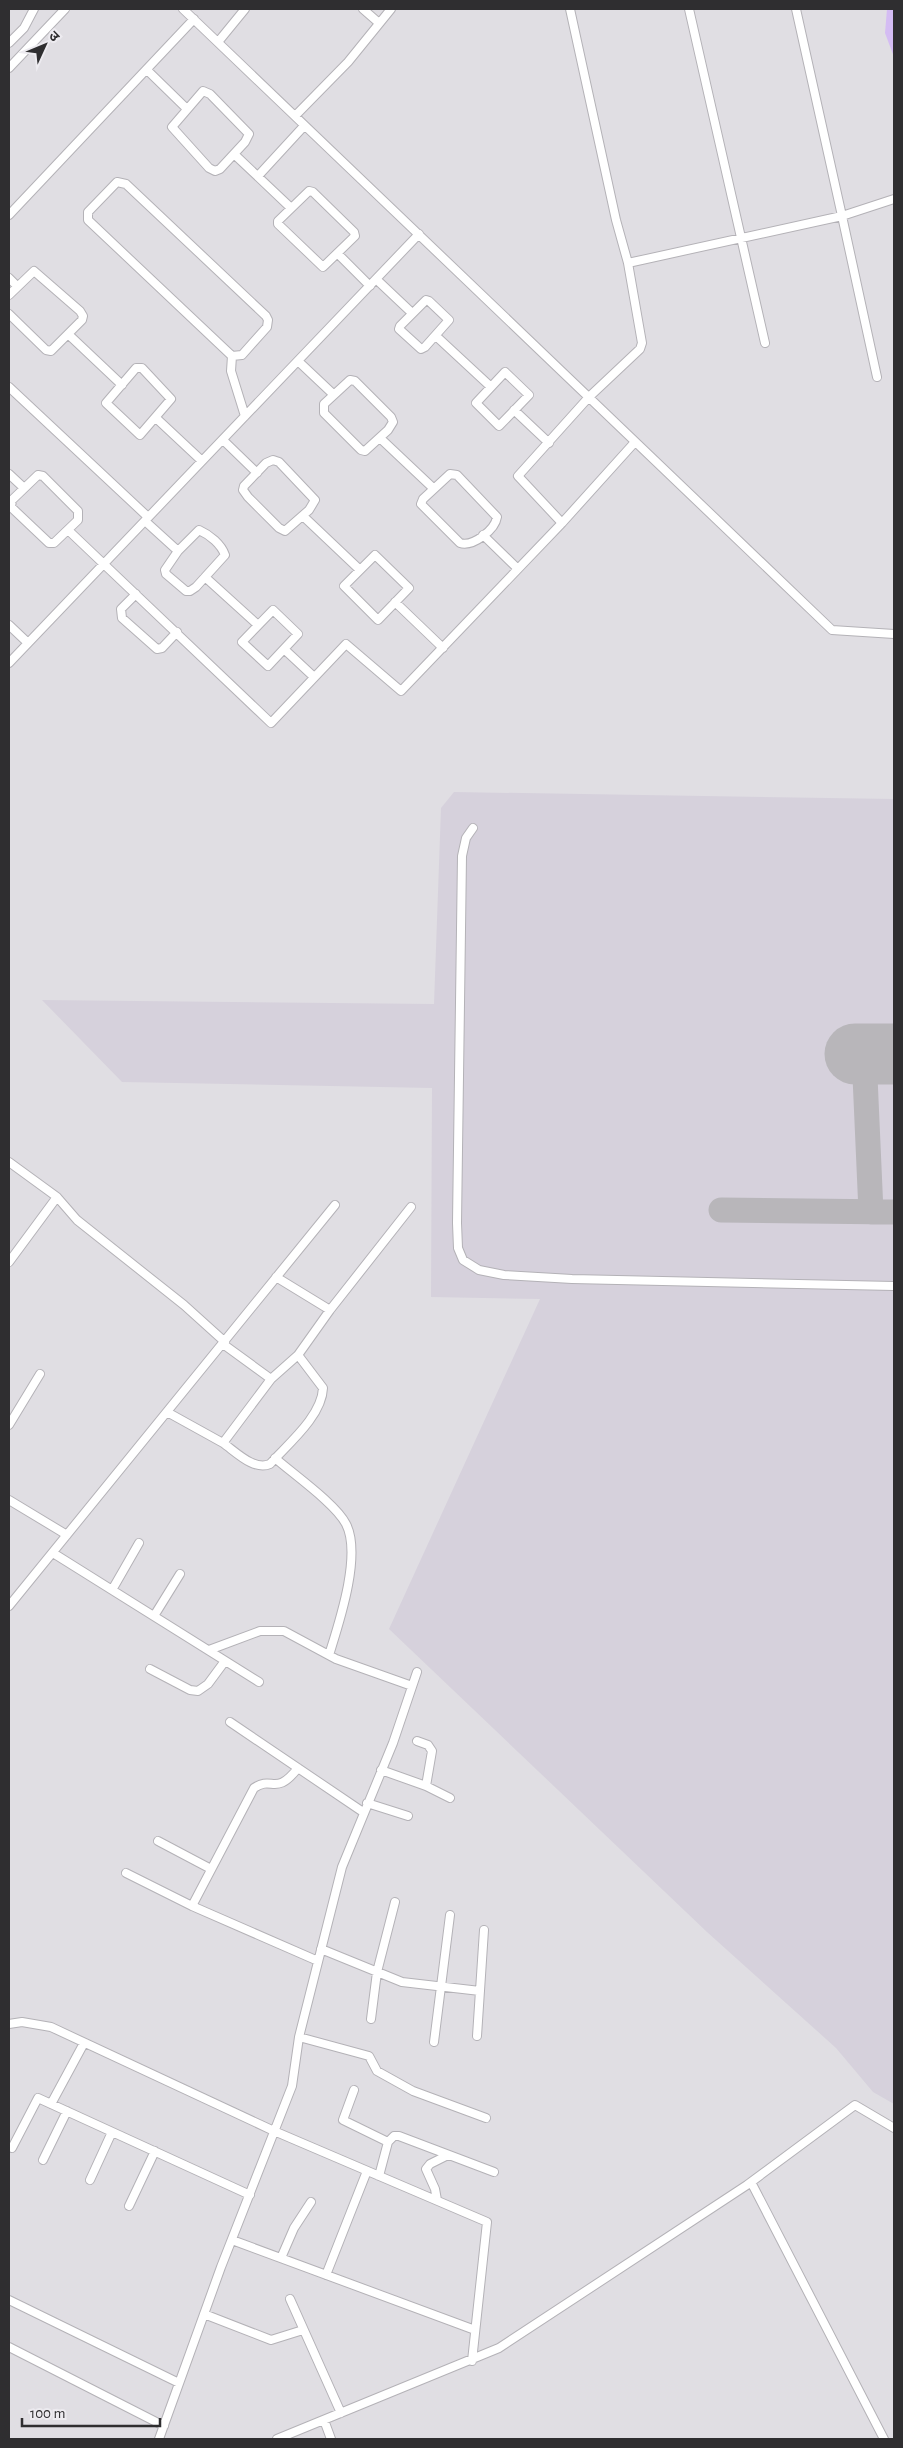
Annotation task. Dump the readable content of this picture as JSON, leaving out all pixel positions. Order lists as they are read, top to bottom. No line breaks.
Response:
{"scale_bar":"100 m","north":"top right"}
